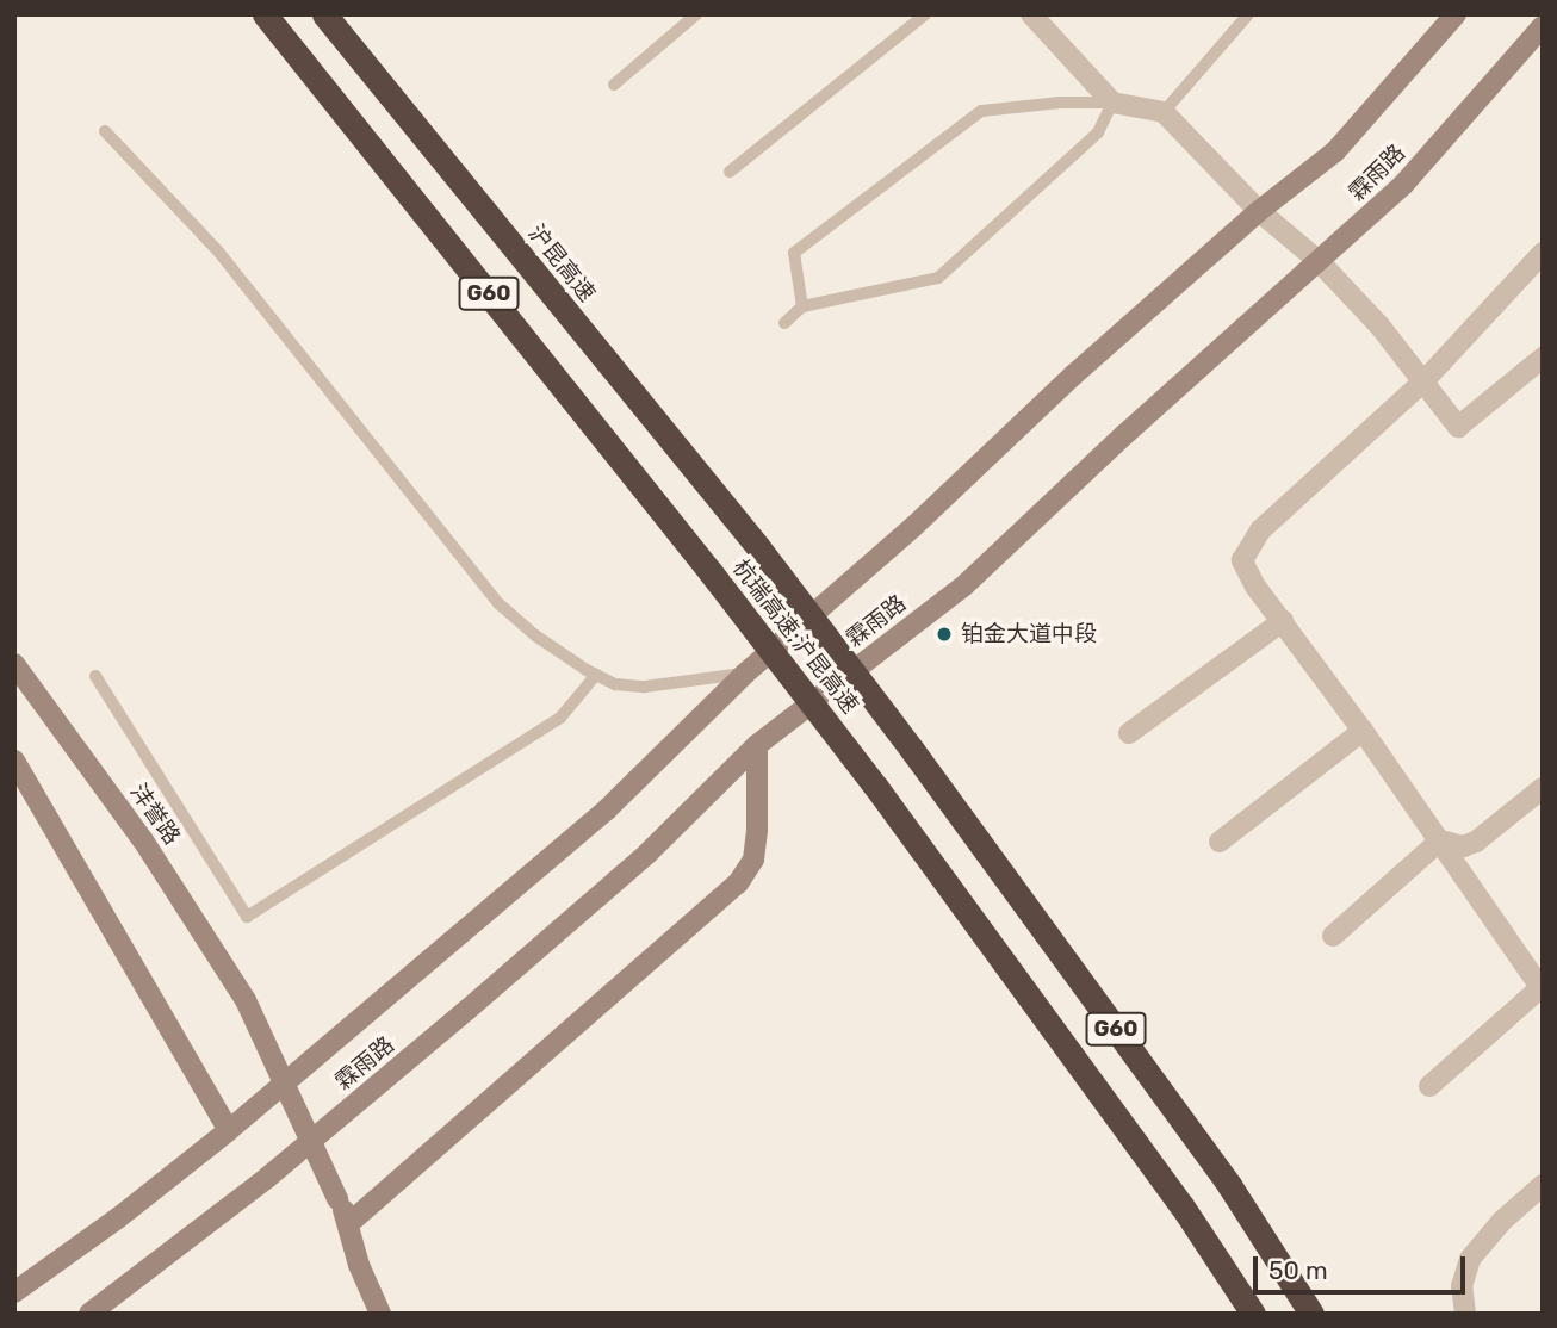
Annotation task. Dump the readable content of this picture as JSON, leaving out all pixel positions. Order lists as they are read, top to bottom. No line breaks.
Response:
{"streets":{"highway":["沪昆高速","G60","杭瑞高速;沪昆高速"],"main road":["霖雨路","沣誉路"]},"crossings":[["沪昆高速","杭瑞高速;沪昆高速"]],"places":["铂金大道中段"],"scale_bar":"50 m"}
